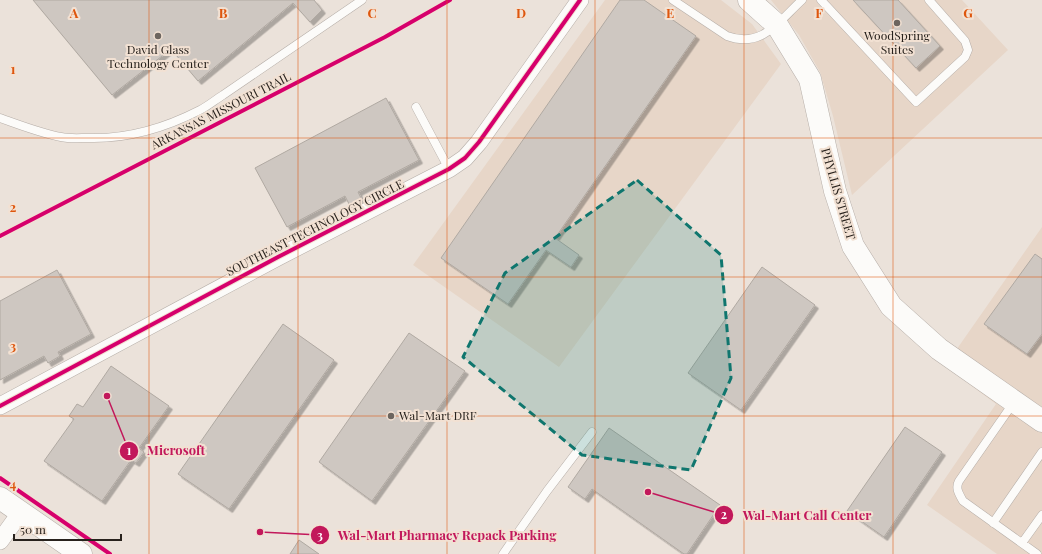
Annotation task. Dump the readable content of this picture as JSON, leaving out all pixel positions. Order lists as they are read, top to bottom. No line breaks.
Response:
{"streets":{"street":["PHYLLIS STREET","SOUTHEAST TECHNOLOGY CIRCLE"],"cycle path":["ARKANSAS MISSOURI TRAIL"]},"places":["WoodSpring Suites","David Glass Technology Center","Microsoft","Wal-Mart DRF","Wal-Mart Call Center","Wal-Mart Pharmacy Repack Parking"],"scale_bar":"50 m","grid":{"columns":["A","B","C","D","E","F","G"],"rows":["1","2","3","4"]}}
